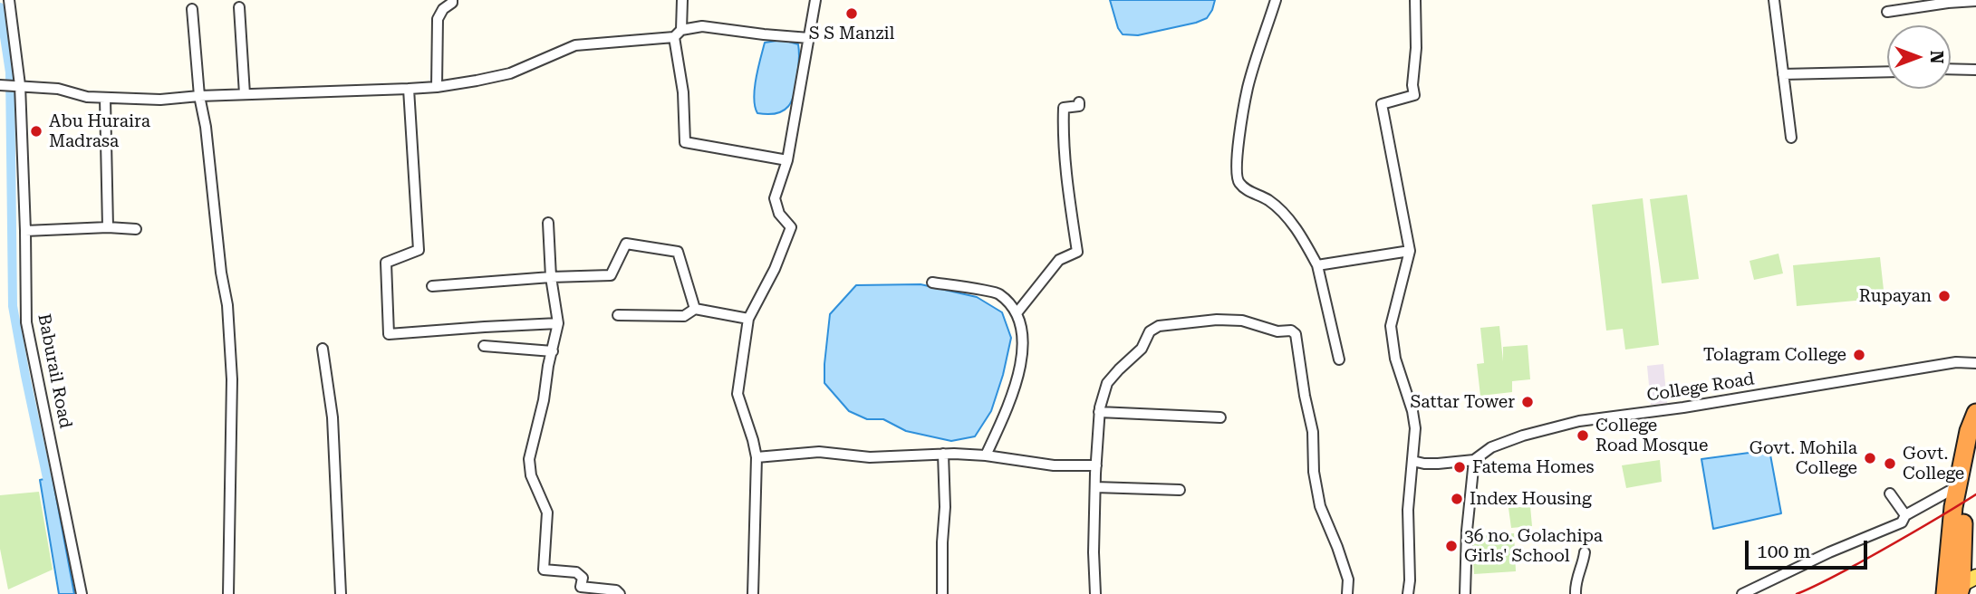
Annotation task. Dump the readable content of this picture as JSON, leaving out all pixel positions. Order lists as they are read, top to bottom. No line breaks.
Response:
{"streets":{"street":["Baburail Road","College Road"]},"places":["S S Manzil","Abu Huraira Madrasa","Rupayan","Tolagram College","Sattar Tower","College Road Mosque","Govt. Mohila College","Govt. College","Fatema Homes","Index Housing","36 no. Golachipa Girls' School"],"scale_bar":"100 m","north":"right"}
